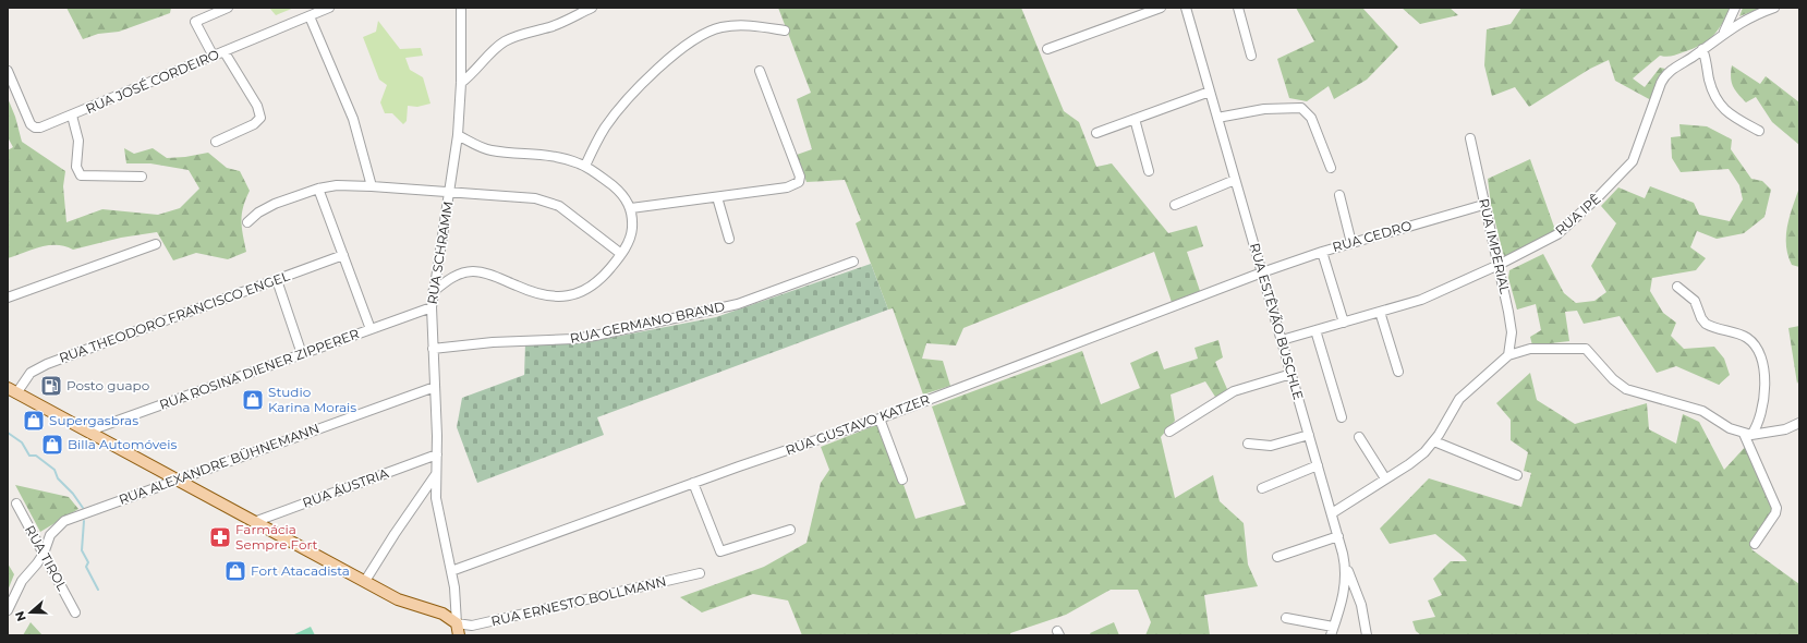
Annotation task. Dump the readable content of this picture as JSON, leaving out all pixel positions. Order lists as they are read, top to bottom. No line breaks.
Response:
{"streets":{"street":["RUA JOSÉ CORDEIRO","RUA IPÊ","RUA CEDRO","RUA IMPERIAL","RUA SCHRAMM","RUA THEODORO FRANCISCO ENGEL","RUA ESTÊVÃO BUSCHLE","RUA GERMANO BRAND","RUA ROSINA DIENER ZIPPERER","RUA GUSTAVO KATZER","RUA ALEXANDRE BÜHNEMANN","RUA ÁUSTRIA","RUA TIROL","RUA ERNESTO BOLLMANN"]},"crossings":[["RUA IPÊ","RUA IMPERIAL"],["RUA IPÊ","RUA ESTÊVÃO BUSCHLE"],["RUA CEDRO","RUA IMPERIAL"],["RUA CEDRO","RUA ESTÊVÃO BUSCHLE"],["RUA CEDRO","RUA GUSTAVO KATZER"],["RUA SCHRAMM","RUA GERMANO BRAND"],["RUA SCHRAMM","RUA ROSINA DIENER ZIPPERER"],["RUA SCHRAMM","RUA GUSTAVO KATZER"],["RUA SCHRAMM","RUA ALEXANDRE BÜHNEMANN"],["RUA SCHRAMM","RUA ÁUSTRIA"],["RUA SCHRAMM","RUA ERNESTO BOLLMANN"],["RUA ESTÊVÃO BUSCHLE","RUA GUSTAVO KATZER"],["RUA ALEXANDRE BÜHNEMANN","RUA TIROL"]],"places":{"fuel station":["Posto guapo"],"shop":["Studio Karina Morais","Supergasbras","Billa Automóveis","Fort Atacadista"],"pharmacy":["Farmácia Sempre Fort"]},"north":"left"}
